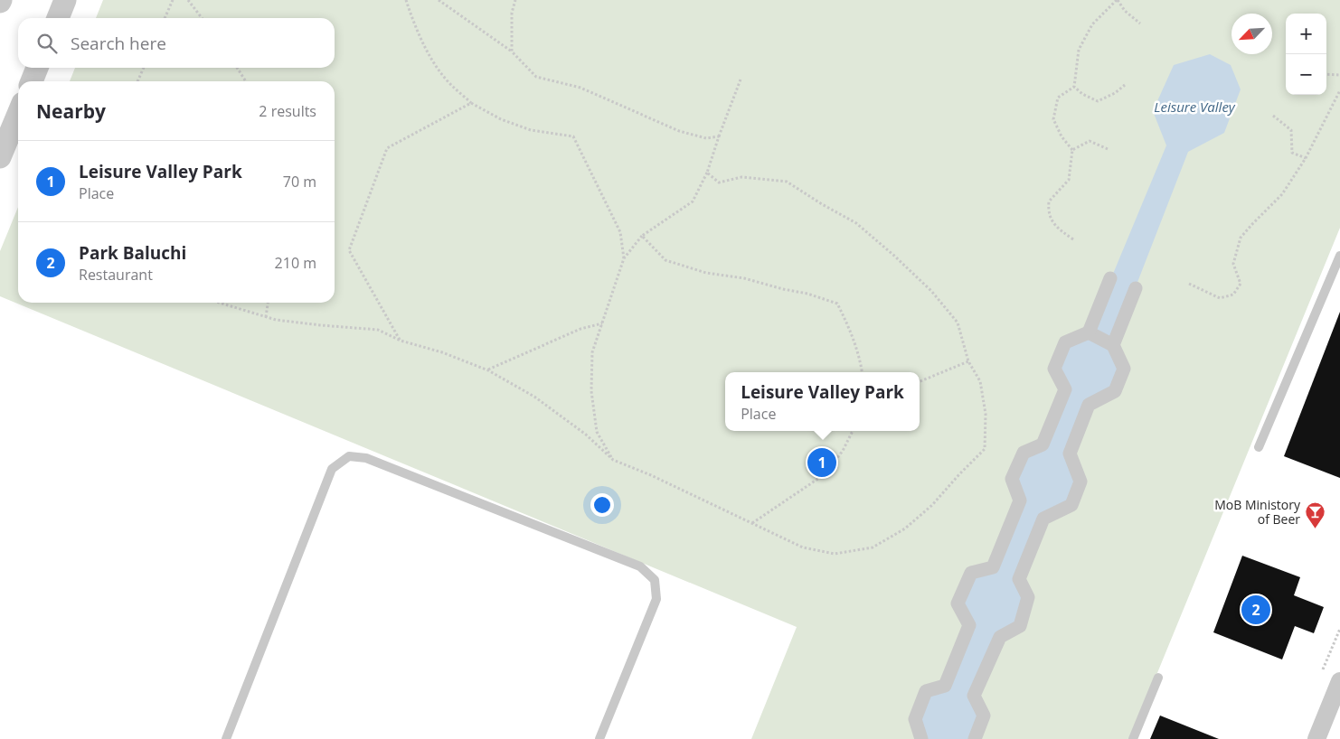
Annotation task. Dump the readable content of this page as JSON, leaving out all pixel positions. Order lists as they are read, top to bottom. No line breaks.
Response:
{"water":["Leisure Valley"],"places":{"bar":["MoB Ministory of Beer"]},"north":"bottom left","page":{"map_buttons":["+","−"],"search":"Search here","heading":["Nearby","2 results"],"list":[{"mark":"1","name":"Leisure Valley Park","note":"Place","value":"70 m"},{"mark":"2","name":"Park Baluchi","note":"Restaurant","value":"210 m"}],"popup":["Leisure Valley Park","Place"],"pins":["1","2"]}}
